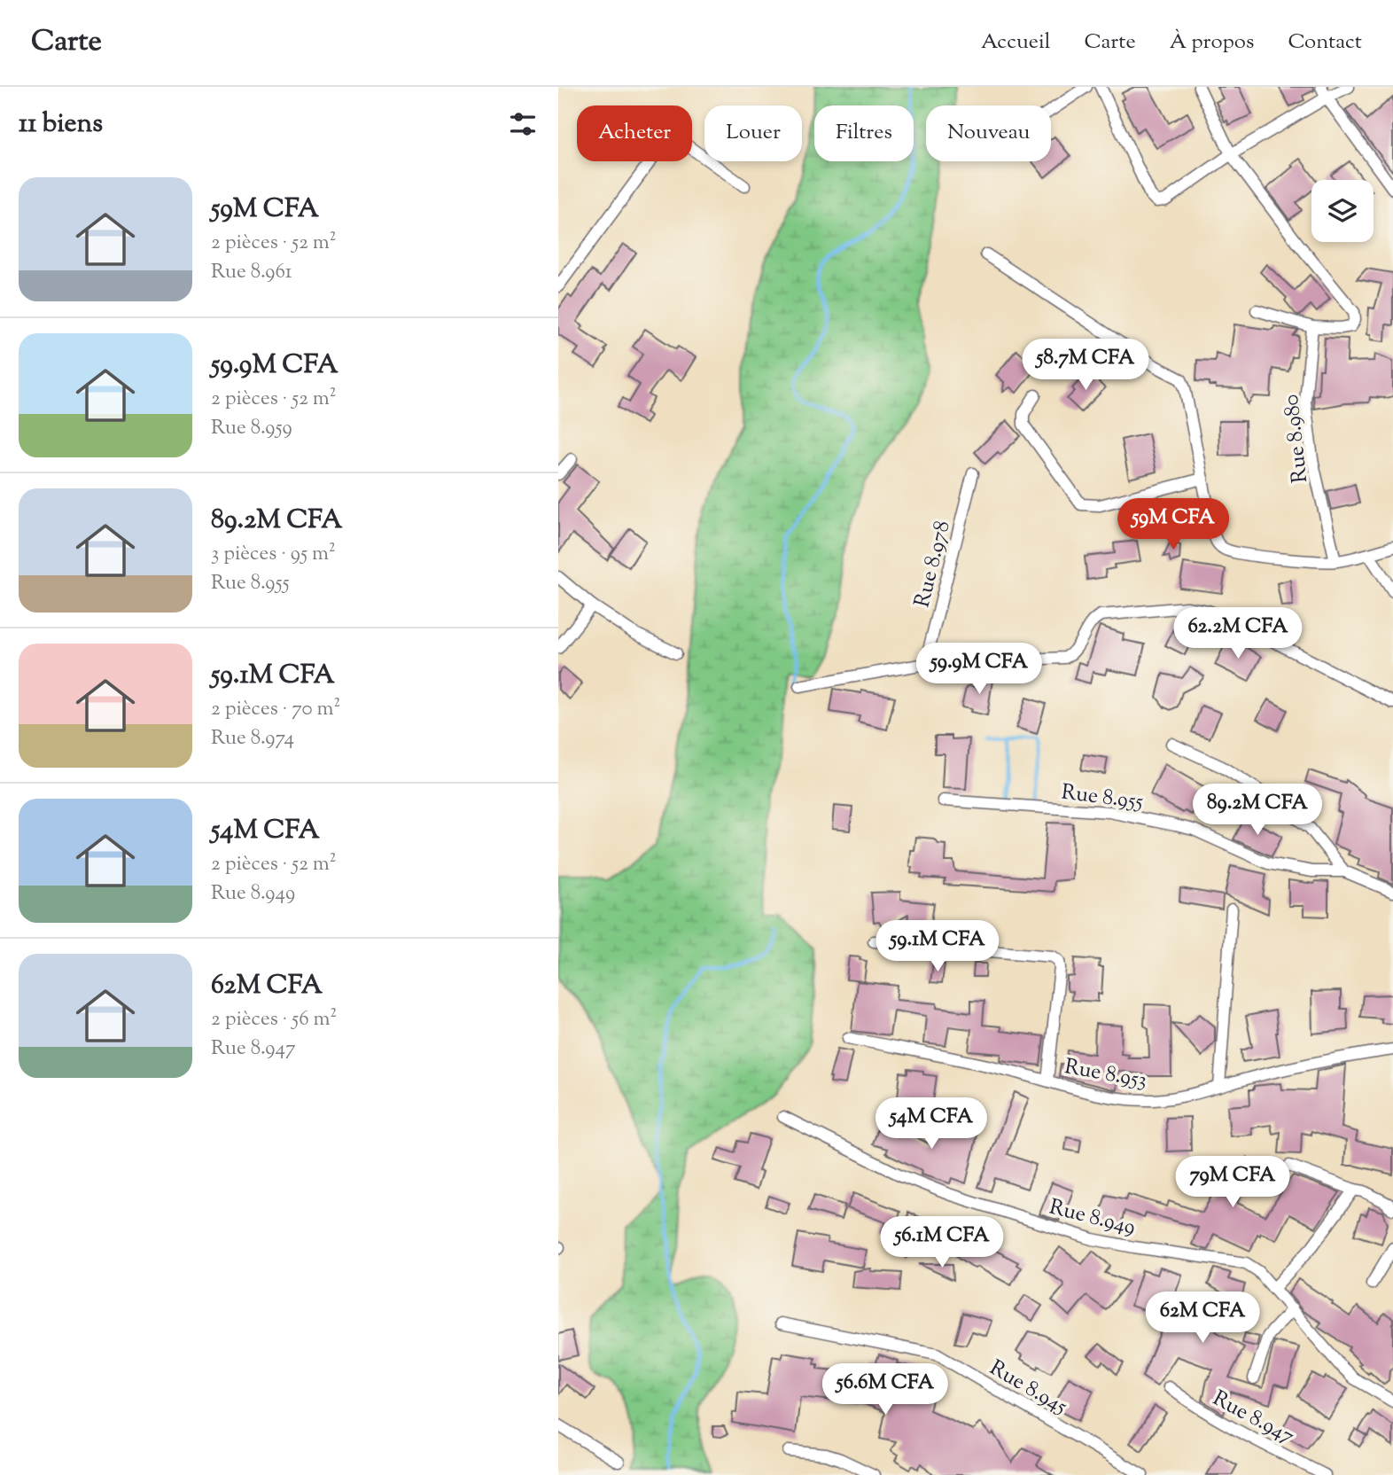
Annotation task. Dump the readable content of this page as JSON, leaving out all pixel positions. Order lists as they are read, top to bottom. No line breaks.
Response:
{"streets":{"street":["Rue 8.980","Rue 8.978","Rue 8.955","Rue 8.953","Rue 8.949","Rue 8.945","Rue 8.947"]},"page":{"header":"Carte","nav":["Accueil","Carte","À propos","Contact"],"heading":"11 biens","chip":["Acheter","Louer","Filtres","Nouveau"],"list":[{"name":"59M CFA","note":"2 pièces · 52 m² · Rue 8.961"},{"name":"59.9M CFA","note":"2 pièces · 52 m² · Rue 8.959"},{"name":"89.2M CFA","note":"3 pièces · 95 m² · Rue 8.955"},{"name":"59.1M CFA","note":"2 pièces · 70 m² · Rue 8.974"},{"name":"54M CFA","note":"2 pièces · 52 m² · Rue 8.949"},{"name":"62M CFA","note":"2 pièces · 56 m² · Rue 8.947"}],"price":["58.7M CFA","59M CFA","62.2M CFA","59.9M CFA","89.2M CFA","59.1M CFA","54M CFA","79M CFA","56.1M CFA","62M CFA","56.6M CFA"]}}
